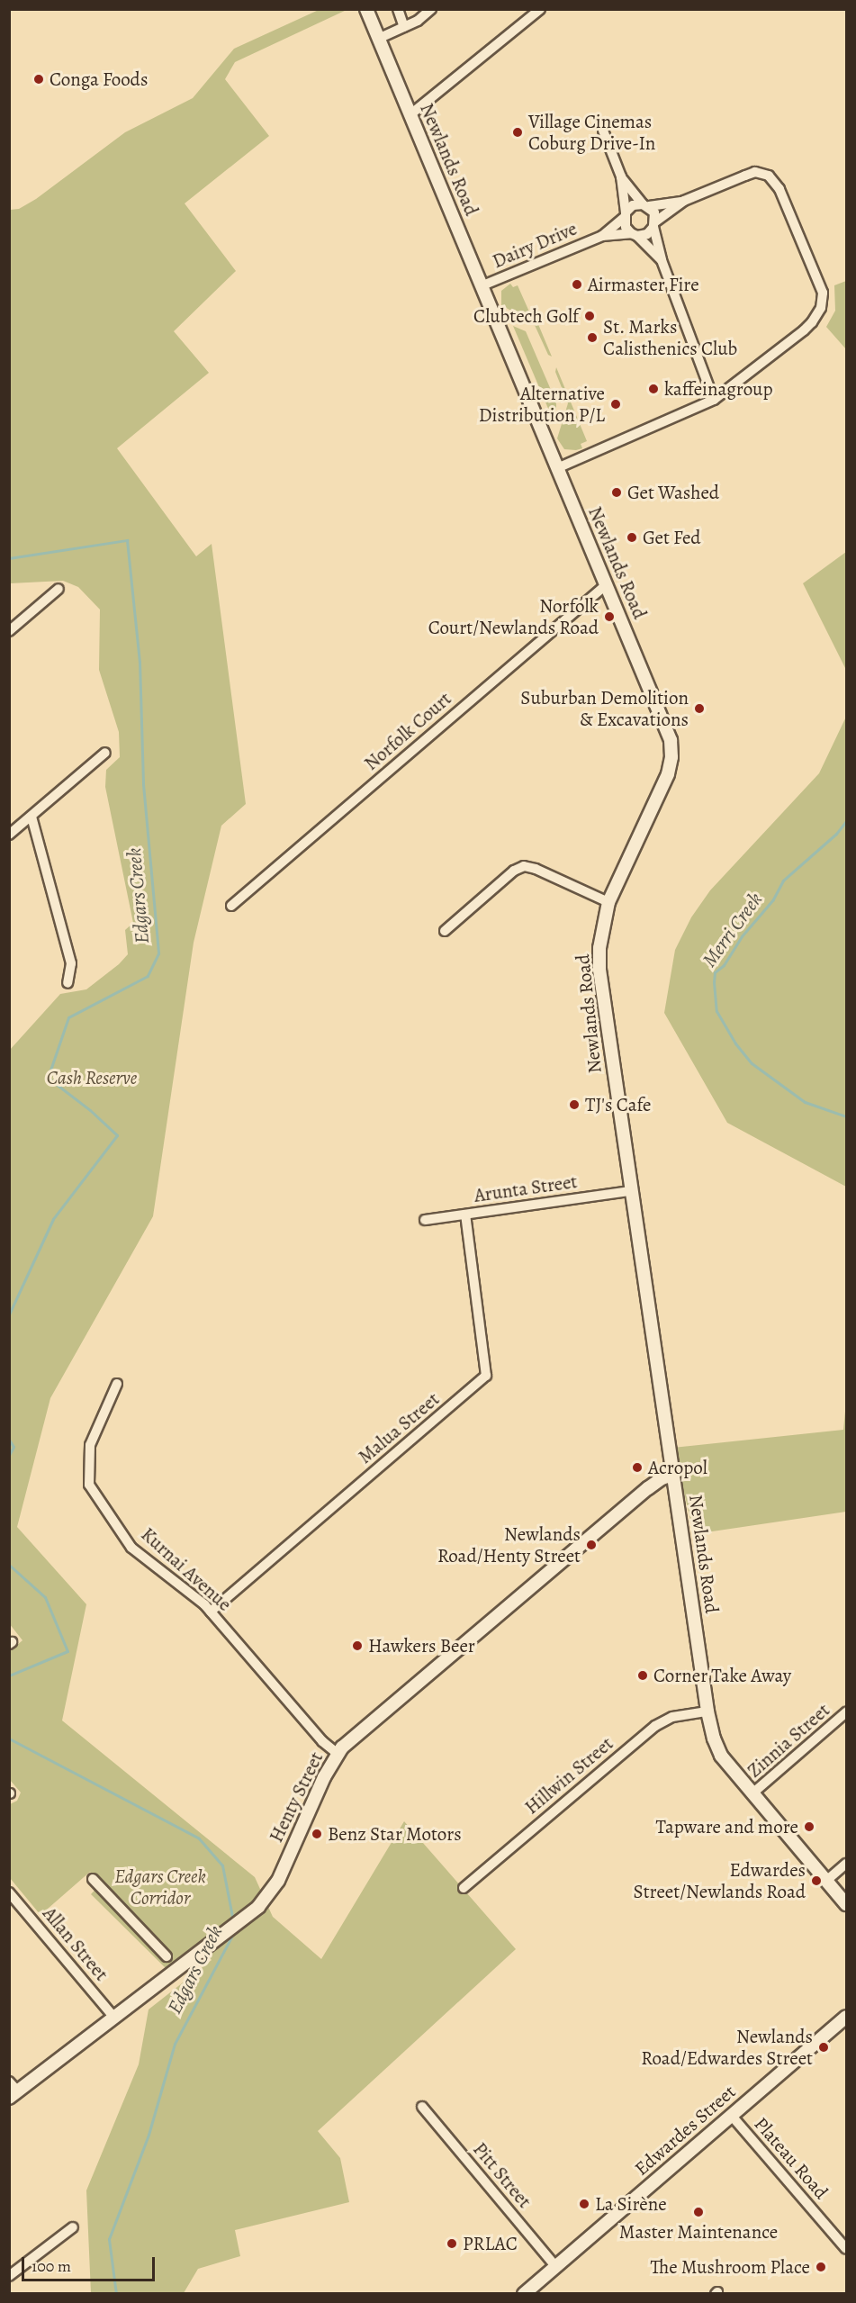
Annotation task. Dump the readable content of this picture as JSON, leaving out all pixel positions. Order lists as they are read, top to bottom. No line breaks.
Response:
{"streets":{"street":["Newlands Road","Dairy Drive","Norfolk Court","Arunta Street","Malua Street","Kurnai Avenue","Zinnia Street","Hillwin Street","Henty Street","Allan Street","Edwardes Street","Plateau Road","Pitt Street"]},"crossings":[["Newlands Road","Dairy Drive"],["Newlands Road","Norfolk Court"],["Newlands Road","Arunta Street"],["Newlands Road","Zinnia Street"],["Newlands Road","Hillwin Street"],["Newlands Road","Henty Street"],["Arunta Street","Malua Street"],["Malua Street","Kurnai Avenue"],["Kurnai Avenue","Henty Street"],["Henty Street","Allan Street"],["Edwardes Street","Plateau Road"],["Edwardes Street","Pitt Street"]],"water":["Edgars Creek","Merri Creek"],"parks":["Cash Reserve","Edgars Creek Corridor"],"places":["Conga Foods","Village Cinemas Coburg Drive-In","Airmaster Fire","Clubtech Golf","St. Marks Calisthenics Club","kaffeinagroup","Alternative Distribution P/L","Get Washed","Get Fed","Norfolk Court/Newlands Road","Suburban Demolition & Excavations","TJ's Cafe","Acropol","Newlands Road/Henty Street","Hawkers Beer","Corner Take Away","Tapware and more","Benz Star Motors","Edwardes Street/Newlands Road","Newlands Road/Edwardes Street","La Sirène","Master Maintenance","PRLAC","The Mushroom Place"],"scale_bar":"100 m"}
